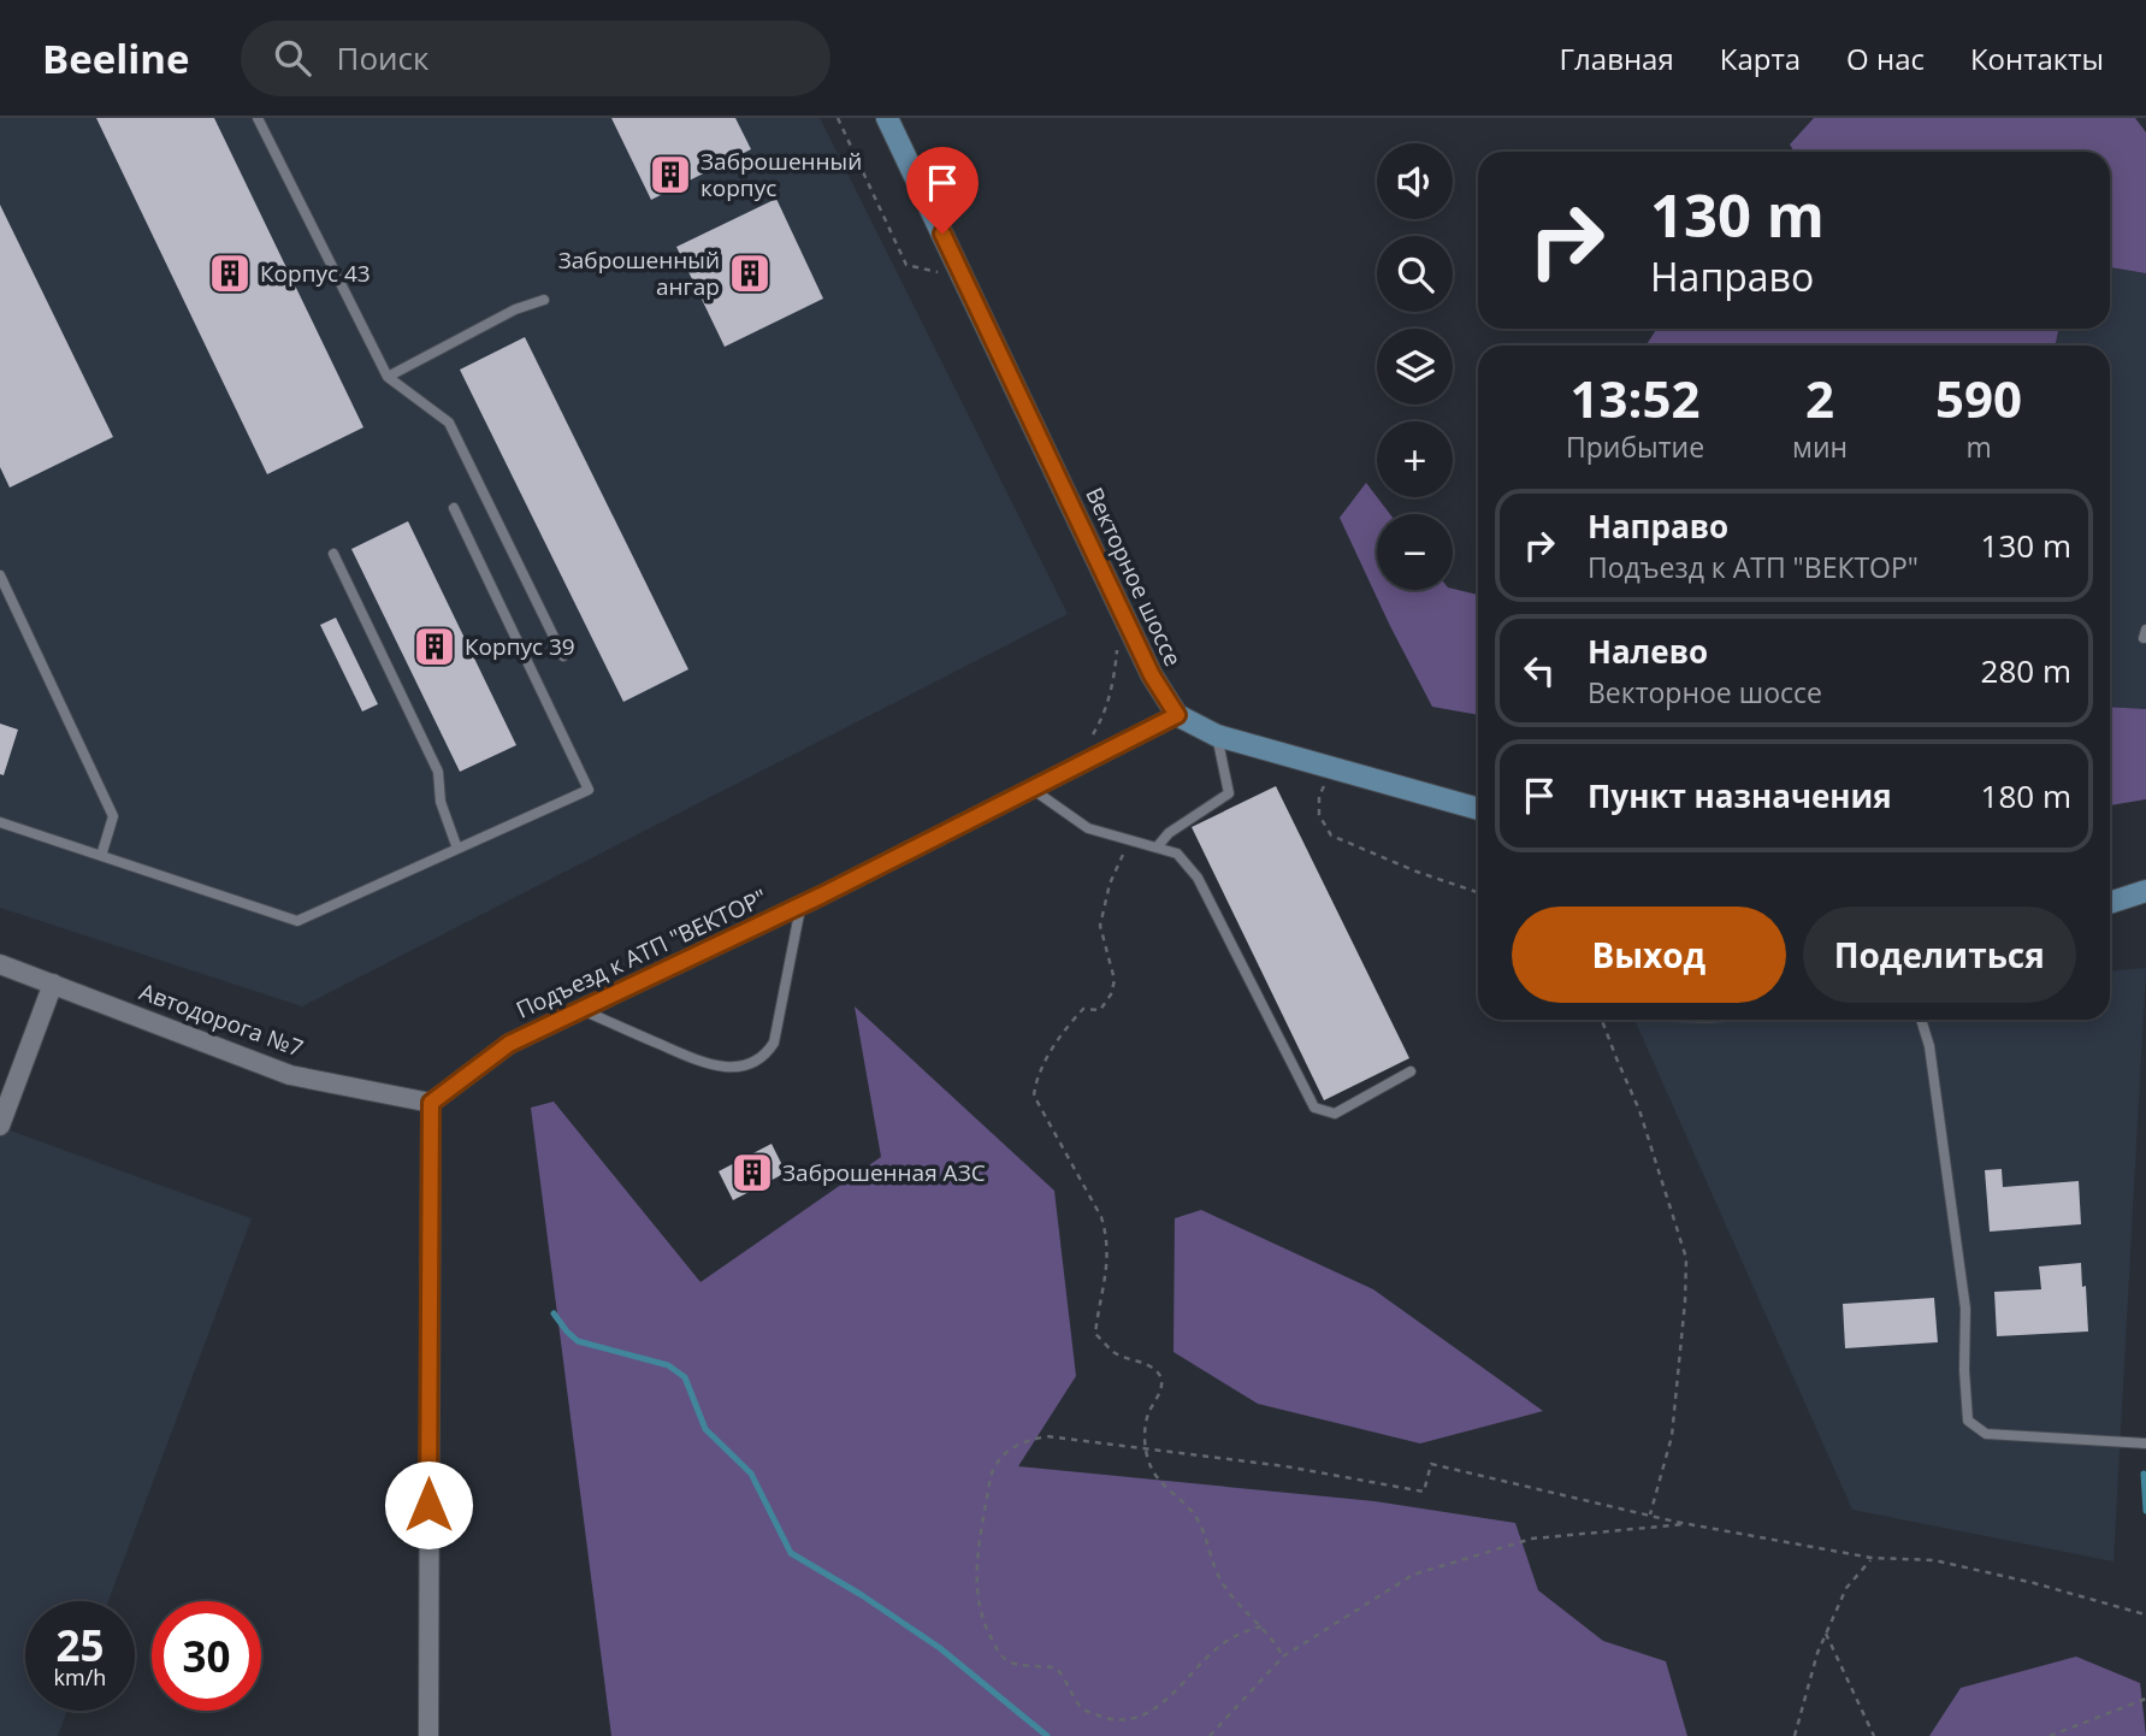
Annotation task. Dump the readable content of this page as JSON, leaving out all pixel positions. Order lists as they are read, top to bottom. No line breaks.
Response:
{"streets":{"main road":["Векторное шоссе"],"street":["Подъезд к АТП \"ВЕКТОР\"","Автодорога №7"]},"crossings":[["Векторное шоссе","Подъезд к АТП \"ВЕКТОР\""],["Подъезд к АТП \"ВЕКТОР\"","Автодорога №7"]],"places":{"building":["Заброшенный корпус","Корпус 43","Заброшенный ангар","Корпус 39","Заброшенная АЗС"]},"page":{"header":"Beeline","search":"Поиск","nav":["Главная","Карта","О нас","Контакты"],"map_buttons":["+","−"],"turn":["130 m","Направо"],"eta":["13:52","Прибытие","2","мин","590","m"],"list":[{"name":"Направо","note":"Подъезд к АТП \"ВЕКТОР\"","value":"130 m"},{"name":"Налево","note":"Векторное шоссе","value":"280 m"},{"name":"Пункт назначения","value":"180 m"}],"buttons":["Выход","Поделиться"],"speed":"25 km/h","limit":"30"}}
